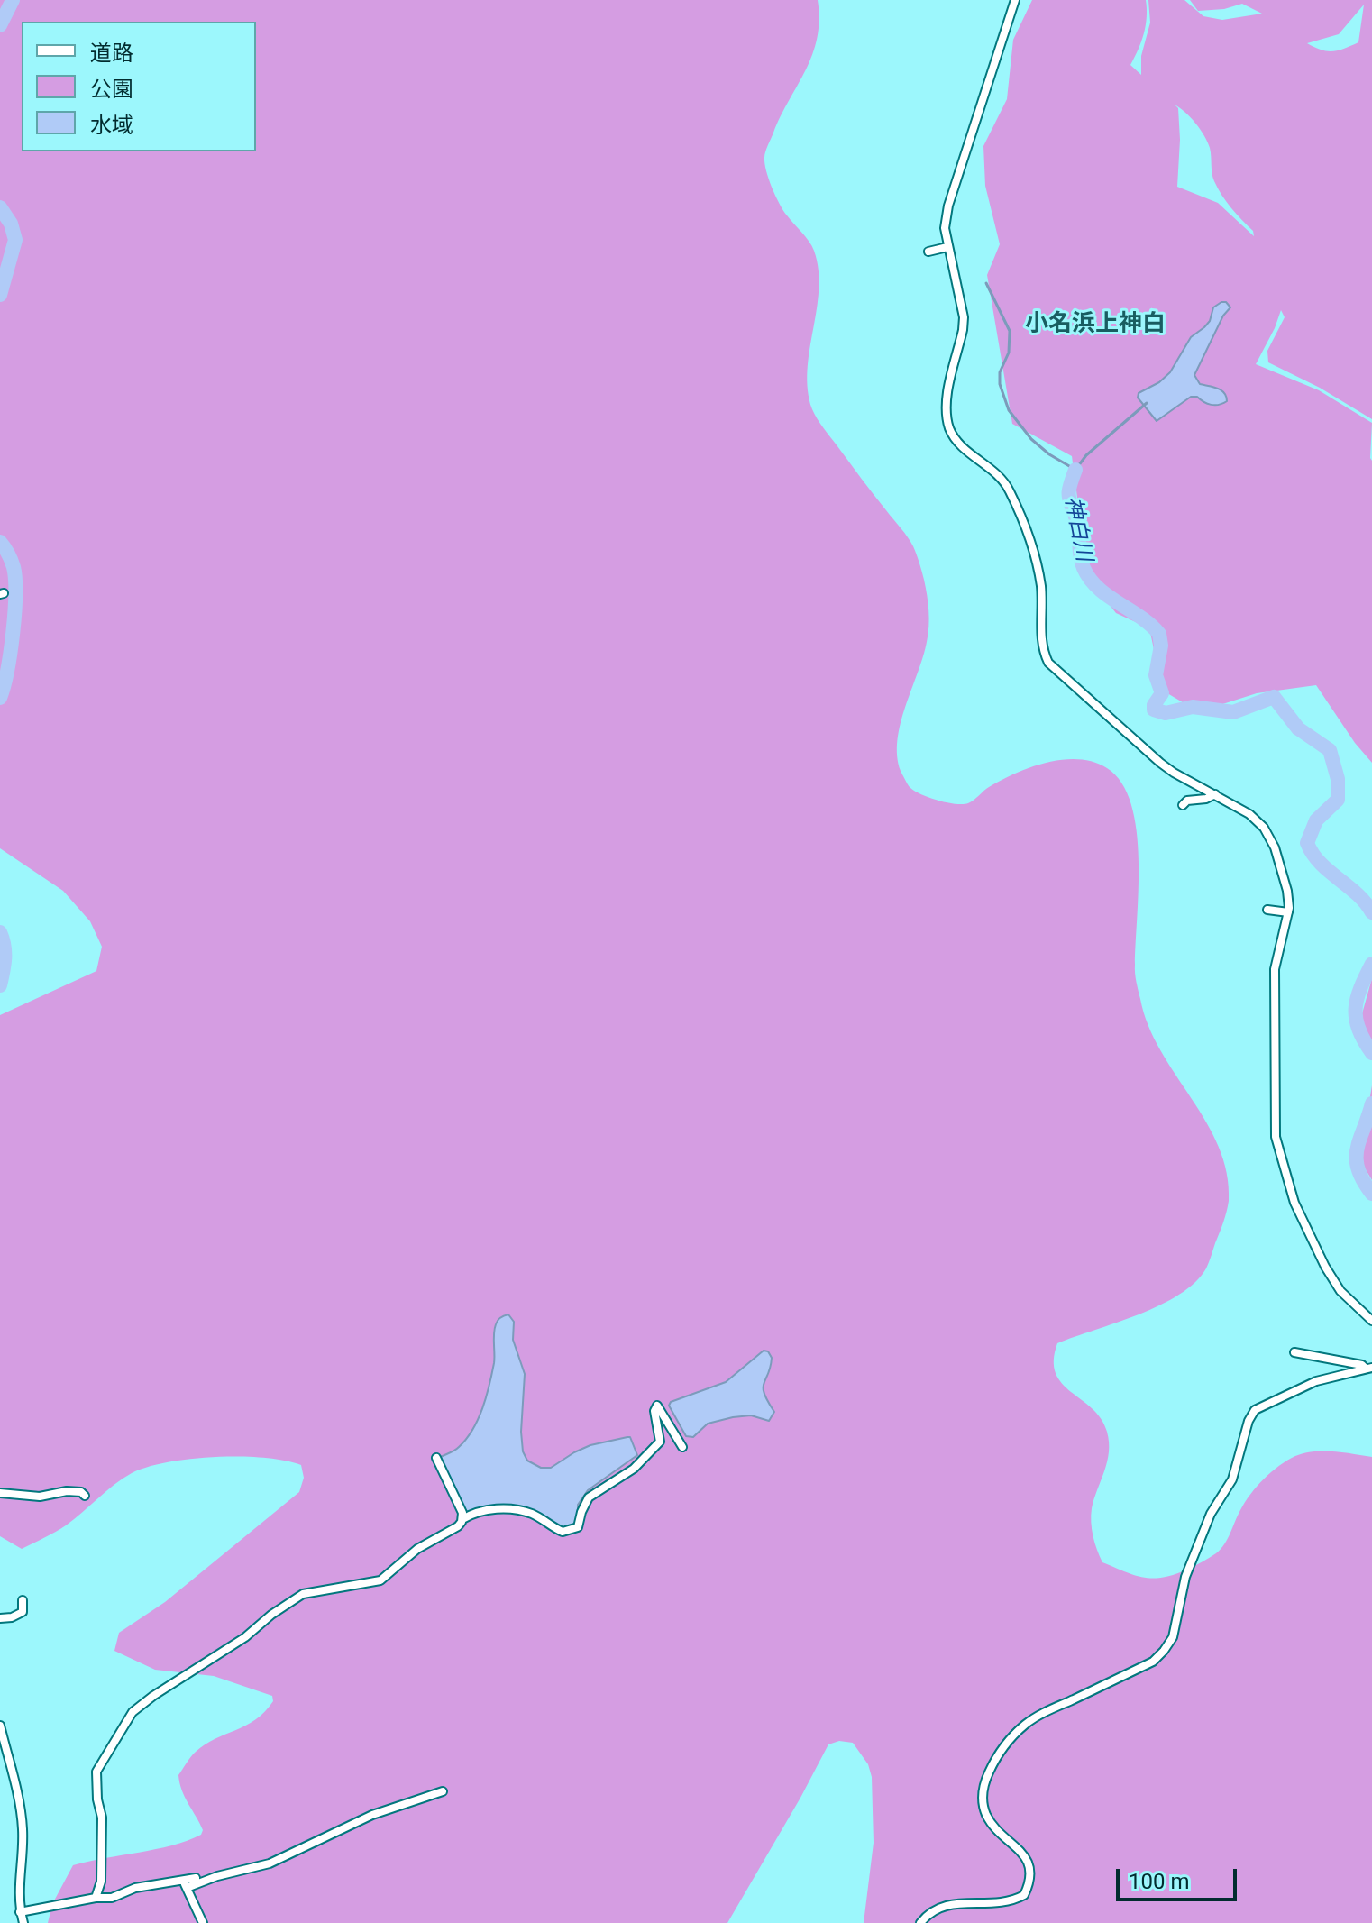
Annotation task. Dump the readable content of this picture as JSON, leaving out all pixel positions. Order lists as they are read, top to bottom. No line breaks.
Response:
{"districts":["小名浜上神白"],"water":["神白川"],"legend":["道路","公園","水域"],"scale_bar":"100 m"}
